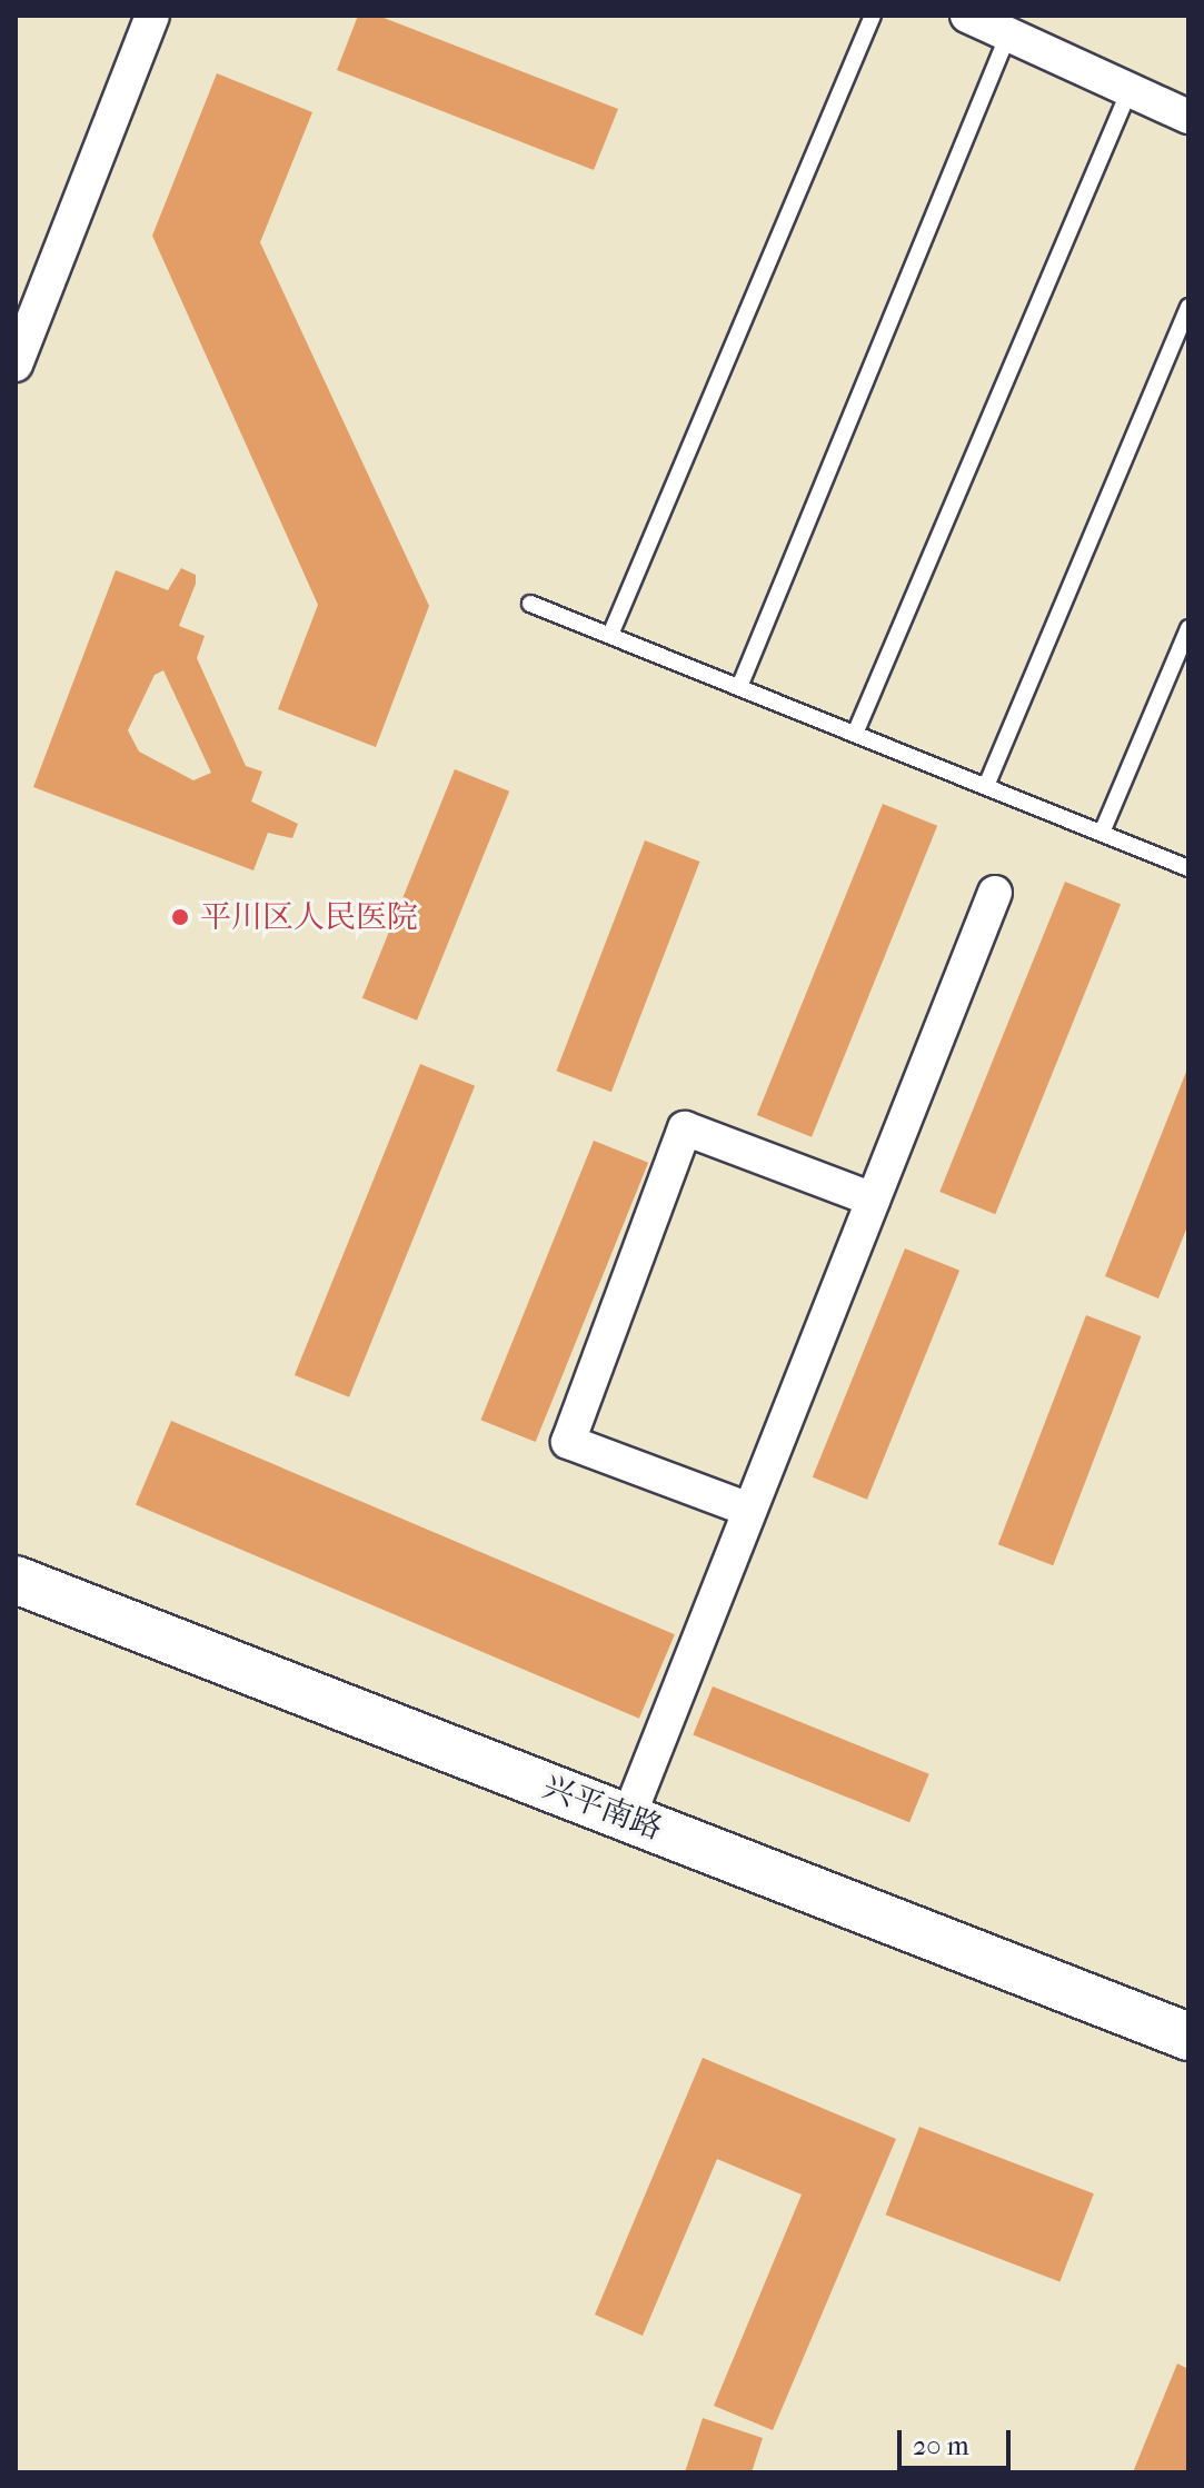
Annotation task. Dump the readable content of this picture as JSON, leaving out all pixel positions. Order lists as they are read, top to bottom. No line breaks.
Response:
{"streets":{"main road":["兴平南路"]},"places":["平川区人民医院"],"scale_bar":"20 m"}
